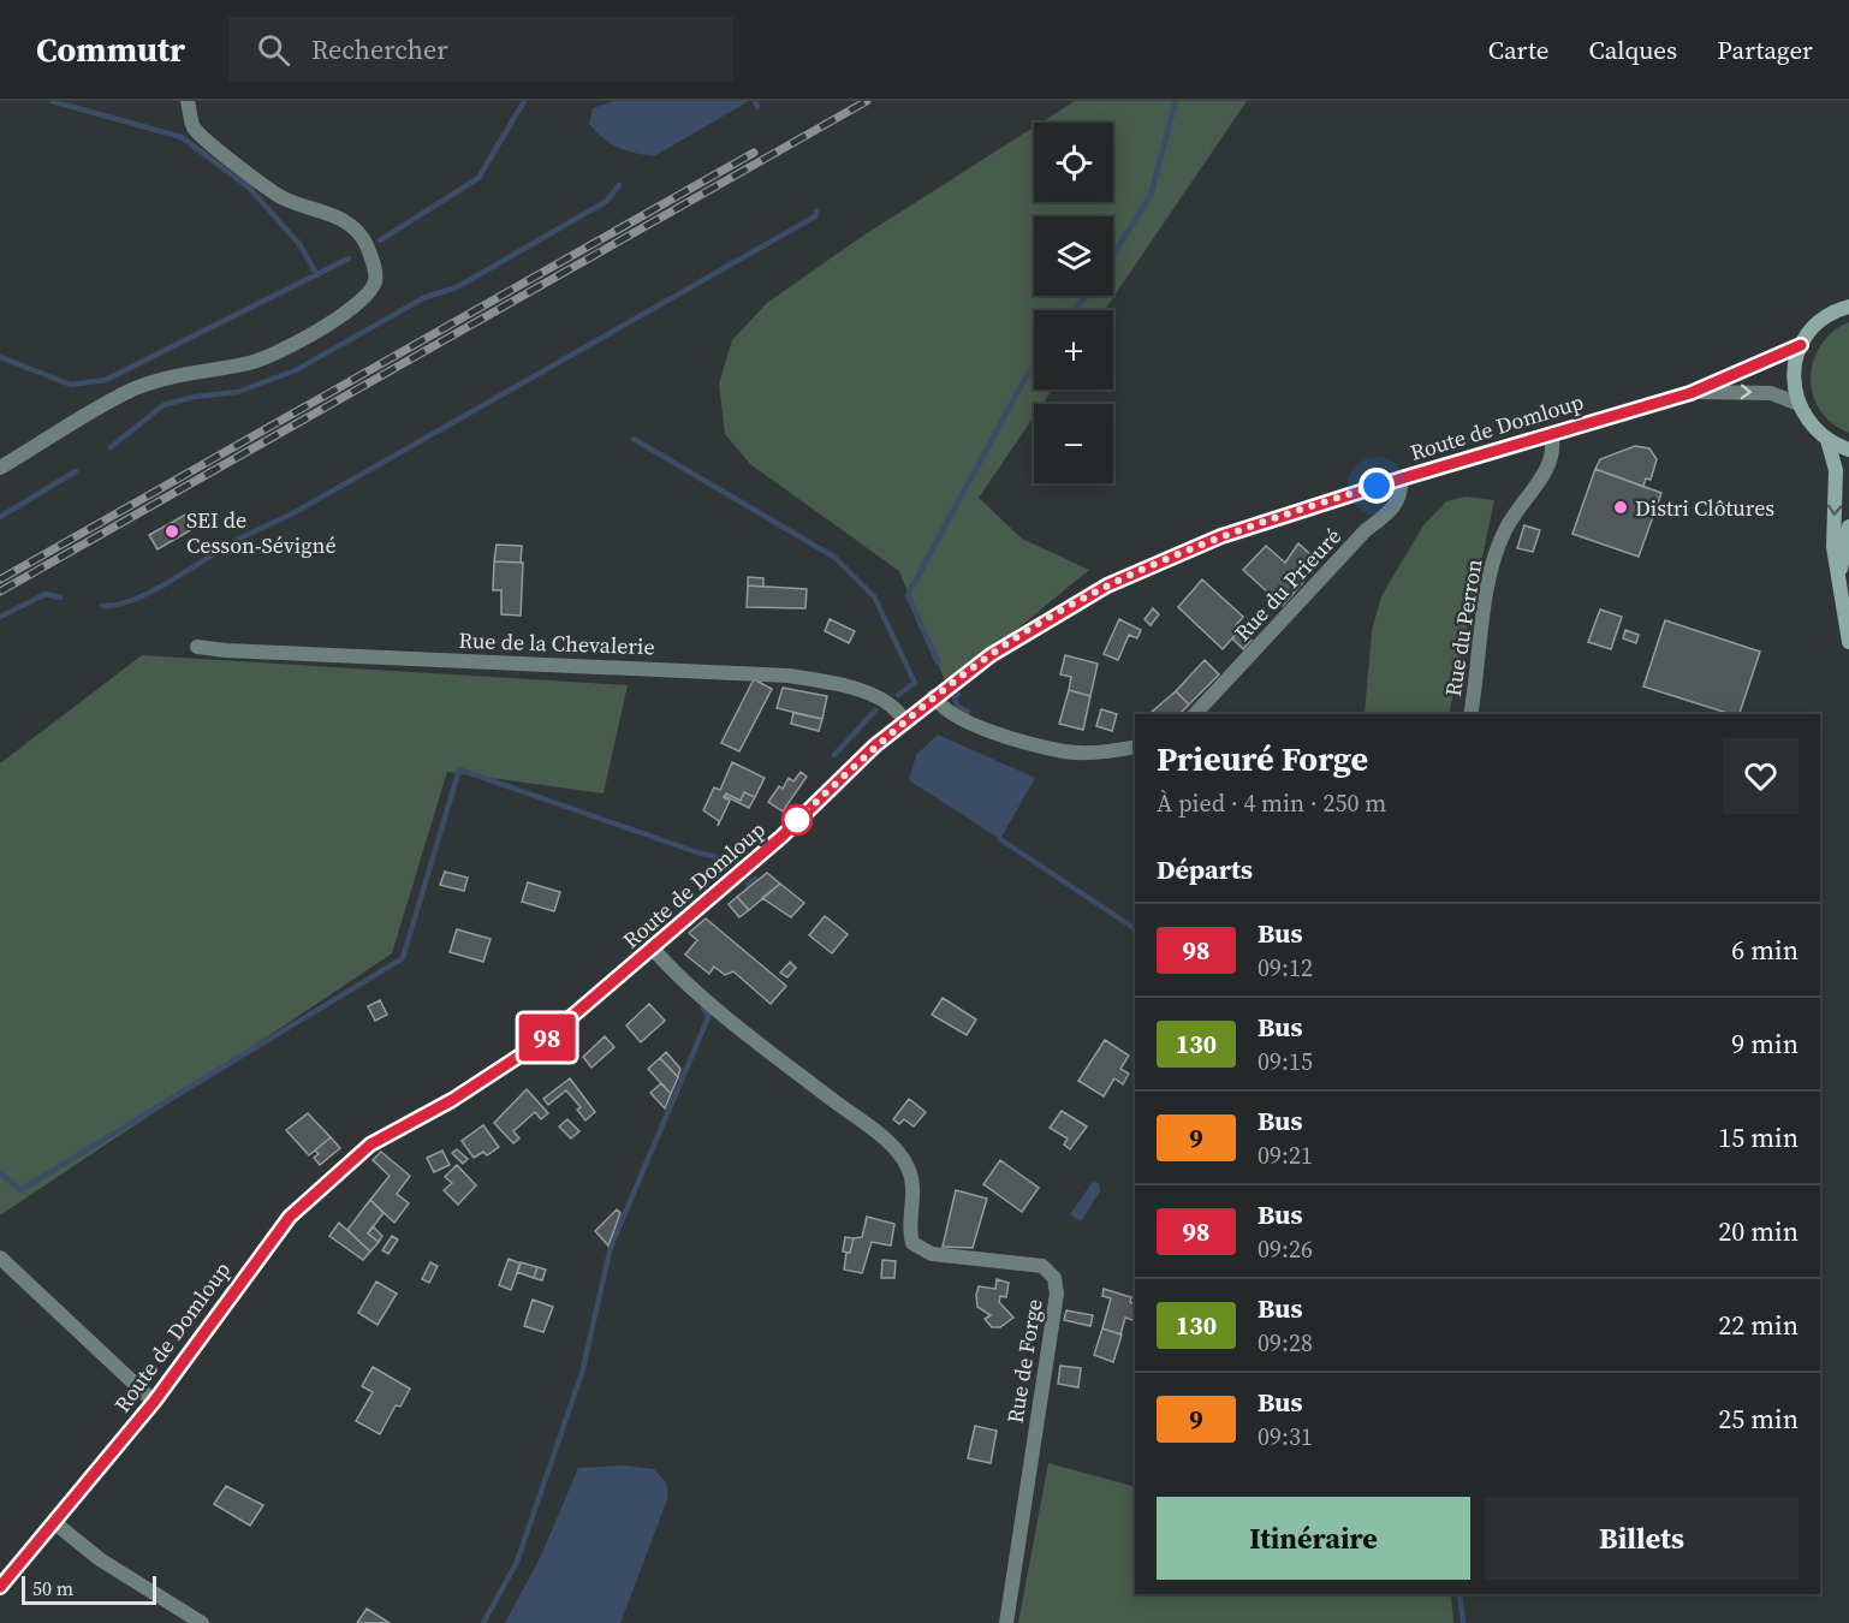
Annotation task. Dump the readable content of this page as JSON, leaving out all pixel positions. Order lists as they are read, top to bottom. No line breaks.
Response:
{"streets":{"street":["Route de Domloup","Rue du Prieuré","Rue du Perron","Rue de la Chevalerie","Rue de Forge"]},"crossings":[["Route de Domloup","Rue du Prieuré"],["Route de Domloup","Rue du Perron"],["Route de Domloup","Rue de la Chevalerie"],["Route de Domloup","Rue de Forge"]],"places":["Distri Clôtures","SEI de Cesson-Sévigné"],"lines":["bus line 98"],"scale_bar":"50 m","page":{"header":"Commutr","search":"Rechercher","nav":["Carte","Calques","Partager"],"on_map":"98","map_buttons":["+","−"],"heading":[["Prieuré Forge","À pied · 4 min · 250 m"],"Départs"],"list":[{"mark":"98","name":"Bus","note":"09:12","value":"6 min"},{"mark":"130","name":"Bus","note":"09:15","value":"9 min"},{"mark":"9","name":"Bus","note":"09:21","value":"15 min"},{"mark":"98","name":"Bus","note":"09:26","value":"20 min"},{"mark":"130","name":"Bus","note":"09:28","value":"22 min"},{"mark":"9","name":"Bus","note":"09:31","value":"25 min"}],"buttons":["Itinéraire","Billets"],"scale":"50 m"}}
